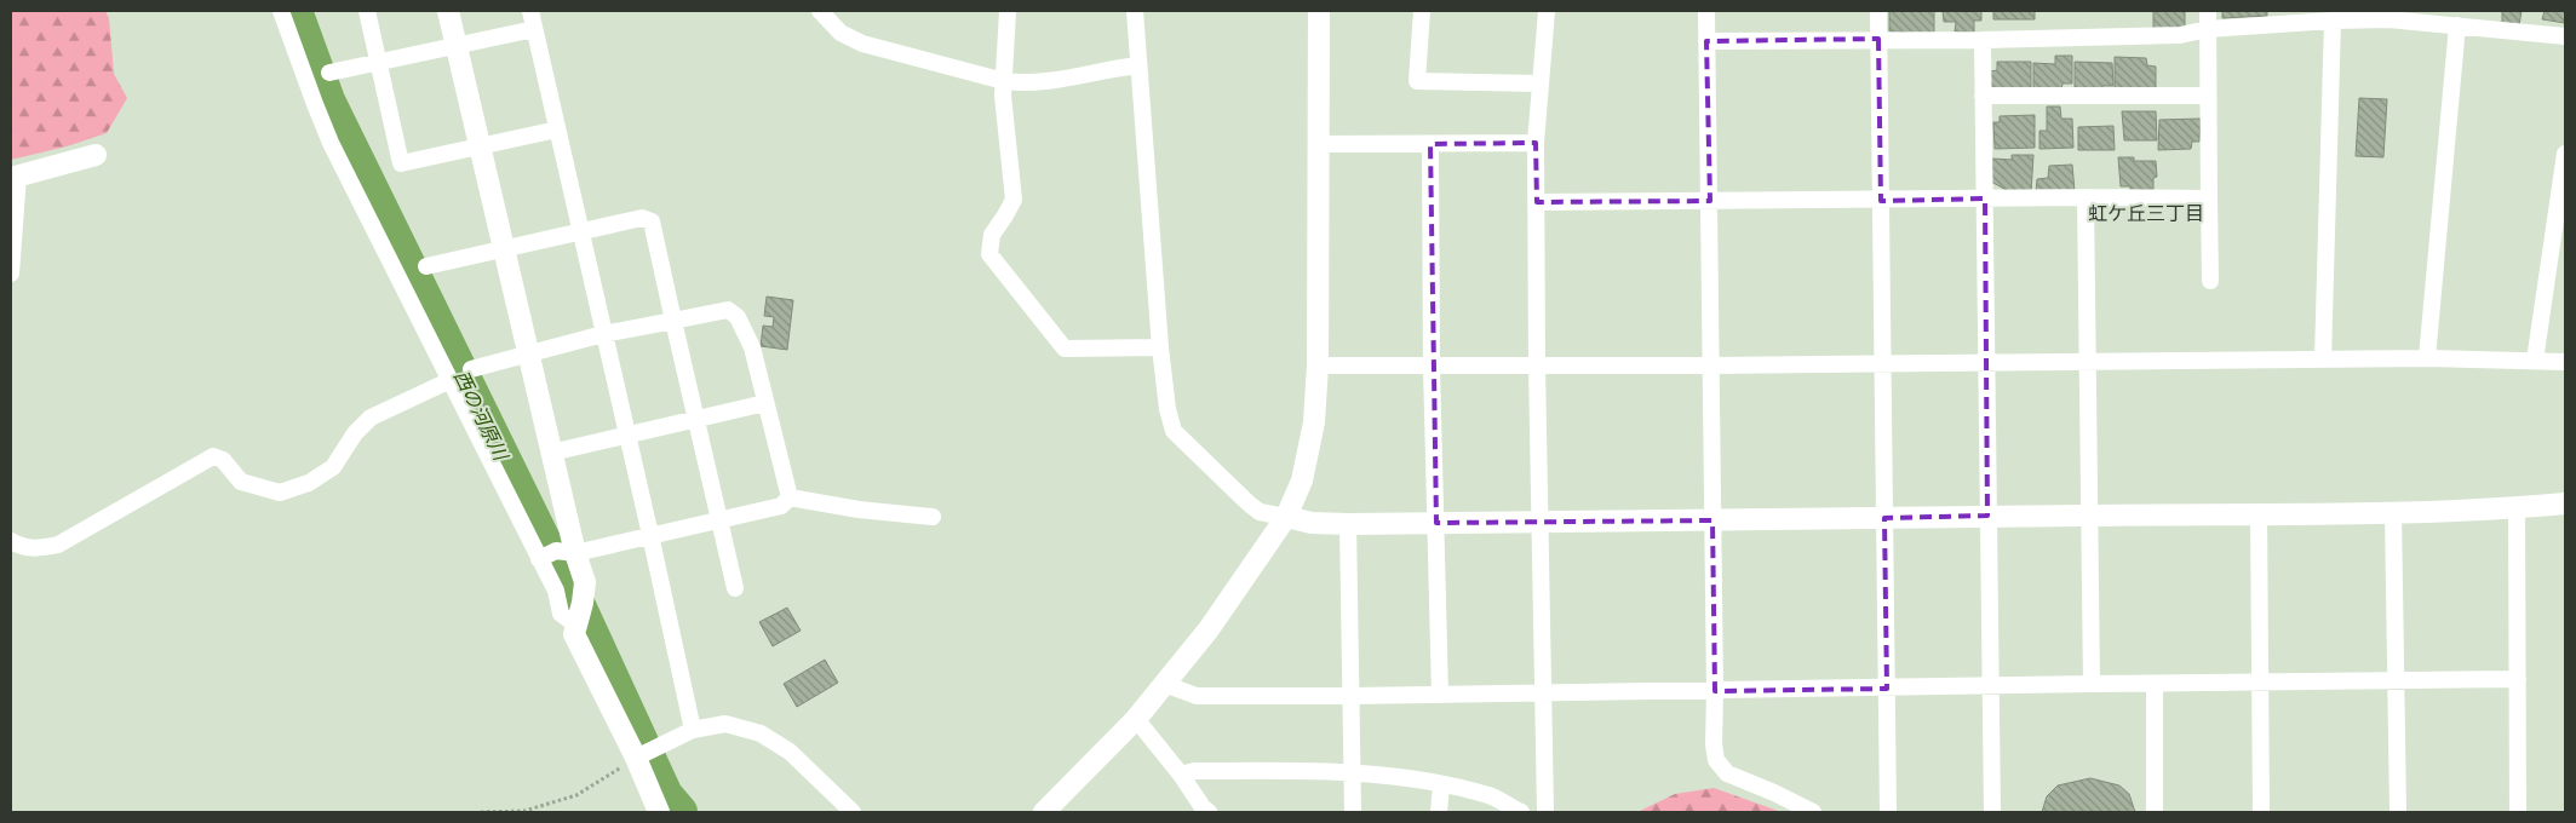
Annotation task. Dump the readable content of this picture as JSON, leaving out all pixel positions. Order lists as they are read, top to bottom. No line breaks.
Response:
{"districts":["虹ケ丘三丁目"],"water":["西の河原川"]}
